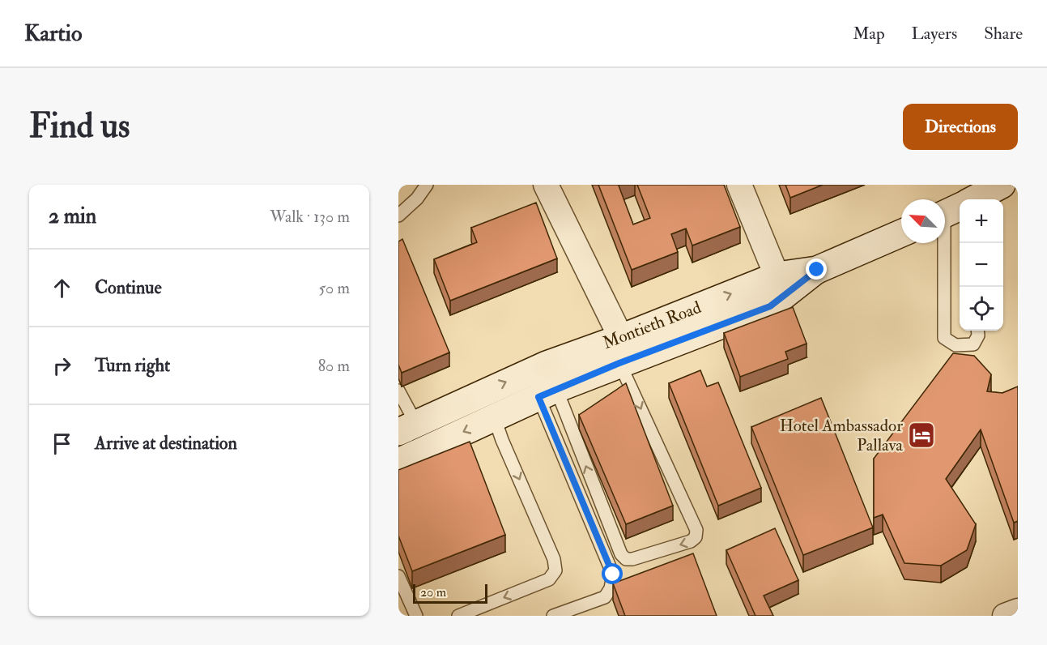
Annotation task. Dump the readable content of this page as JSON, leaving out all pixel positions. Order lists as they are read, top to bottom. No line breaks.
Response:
{"streets":{"main road":["Montieth Road"]},"places":{"hotel":["Hotel Ambassador Pallava"]},"scale_bar":"20 m","north":"top left","page":{"header":"Kartio","nav":["Map","Layers","Share"],"buttons":"Directions","title":"Find us","heading":["2 min","Walk · 130 m"],"map_buttons":["+","−"],"list":[["Continue","50 m"],["Turn right","80 m"],"Arrive at destination"],"scale":"20 m"}}
